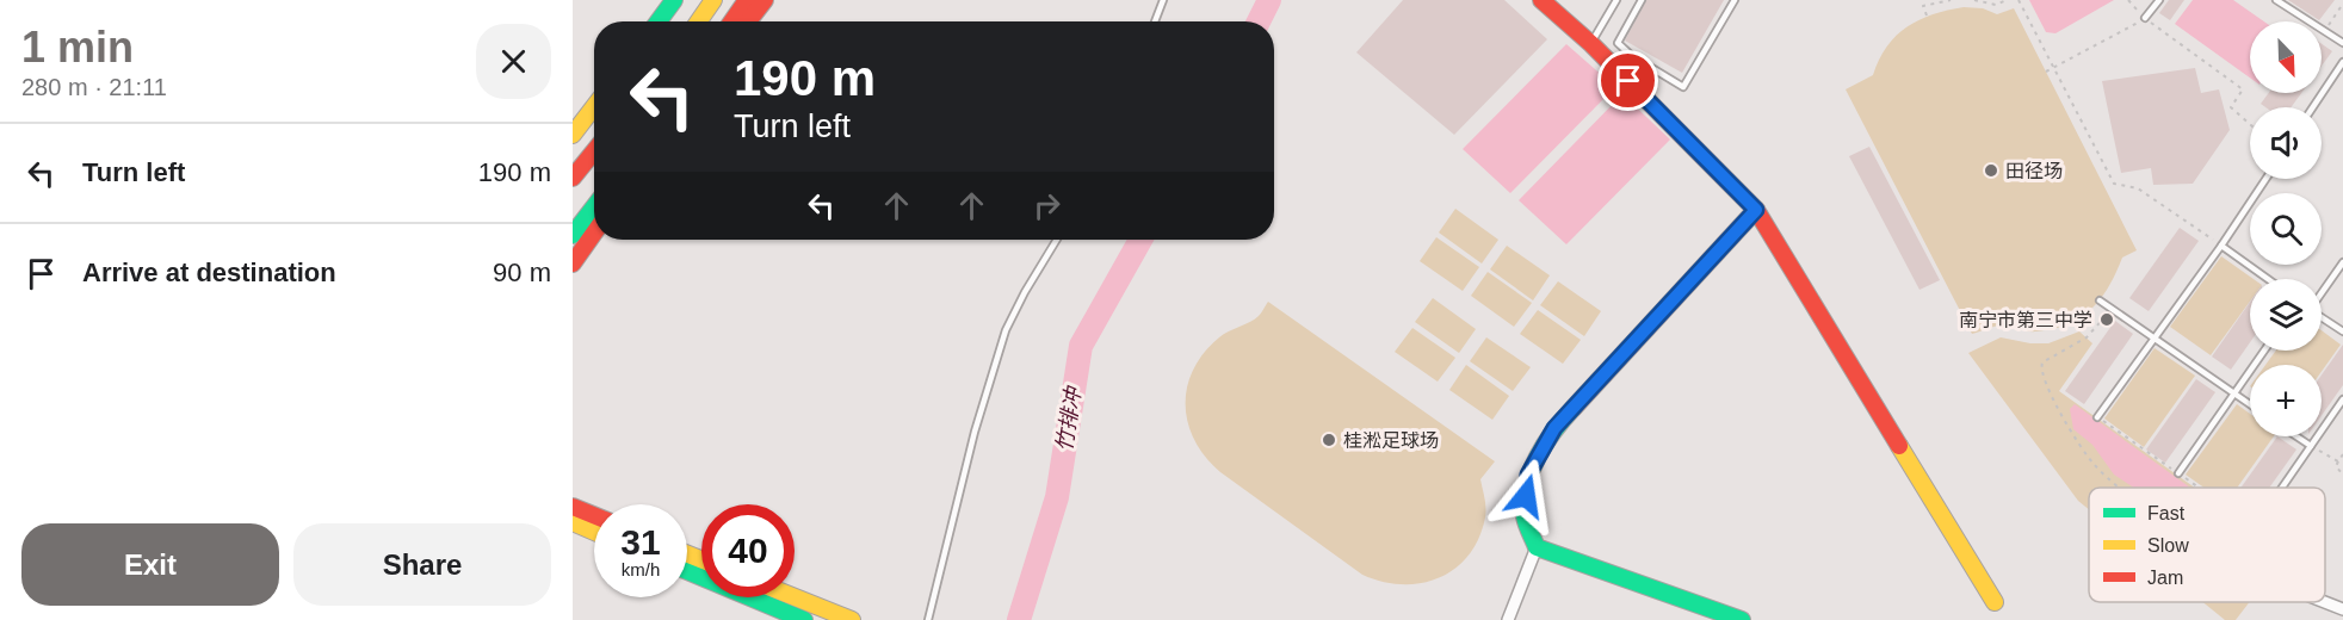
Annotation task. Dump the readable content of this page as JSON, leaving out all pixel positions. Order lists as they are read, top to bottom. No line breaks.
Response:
{"water":["竹排冲"],"places":["田径场","南宁市第三中学","桂淞足球场"],"legend":["Fast","Slow","Jam"],"north":"bottom right","page":{"heading":["1 min","280 m · 21:11"],"map_buttons":"+","turn":["190 m","Turn left"],"list":[{"name":"Turn left","value":"190 m"},{"name":"Arrive at destination","value":"90 m"}],"speed":"31 km/h","limit":"40","buttons":["Exit","Share"]}}
